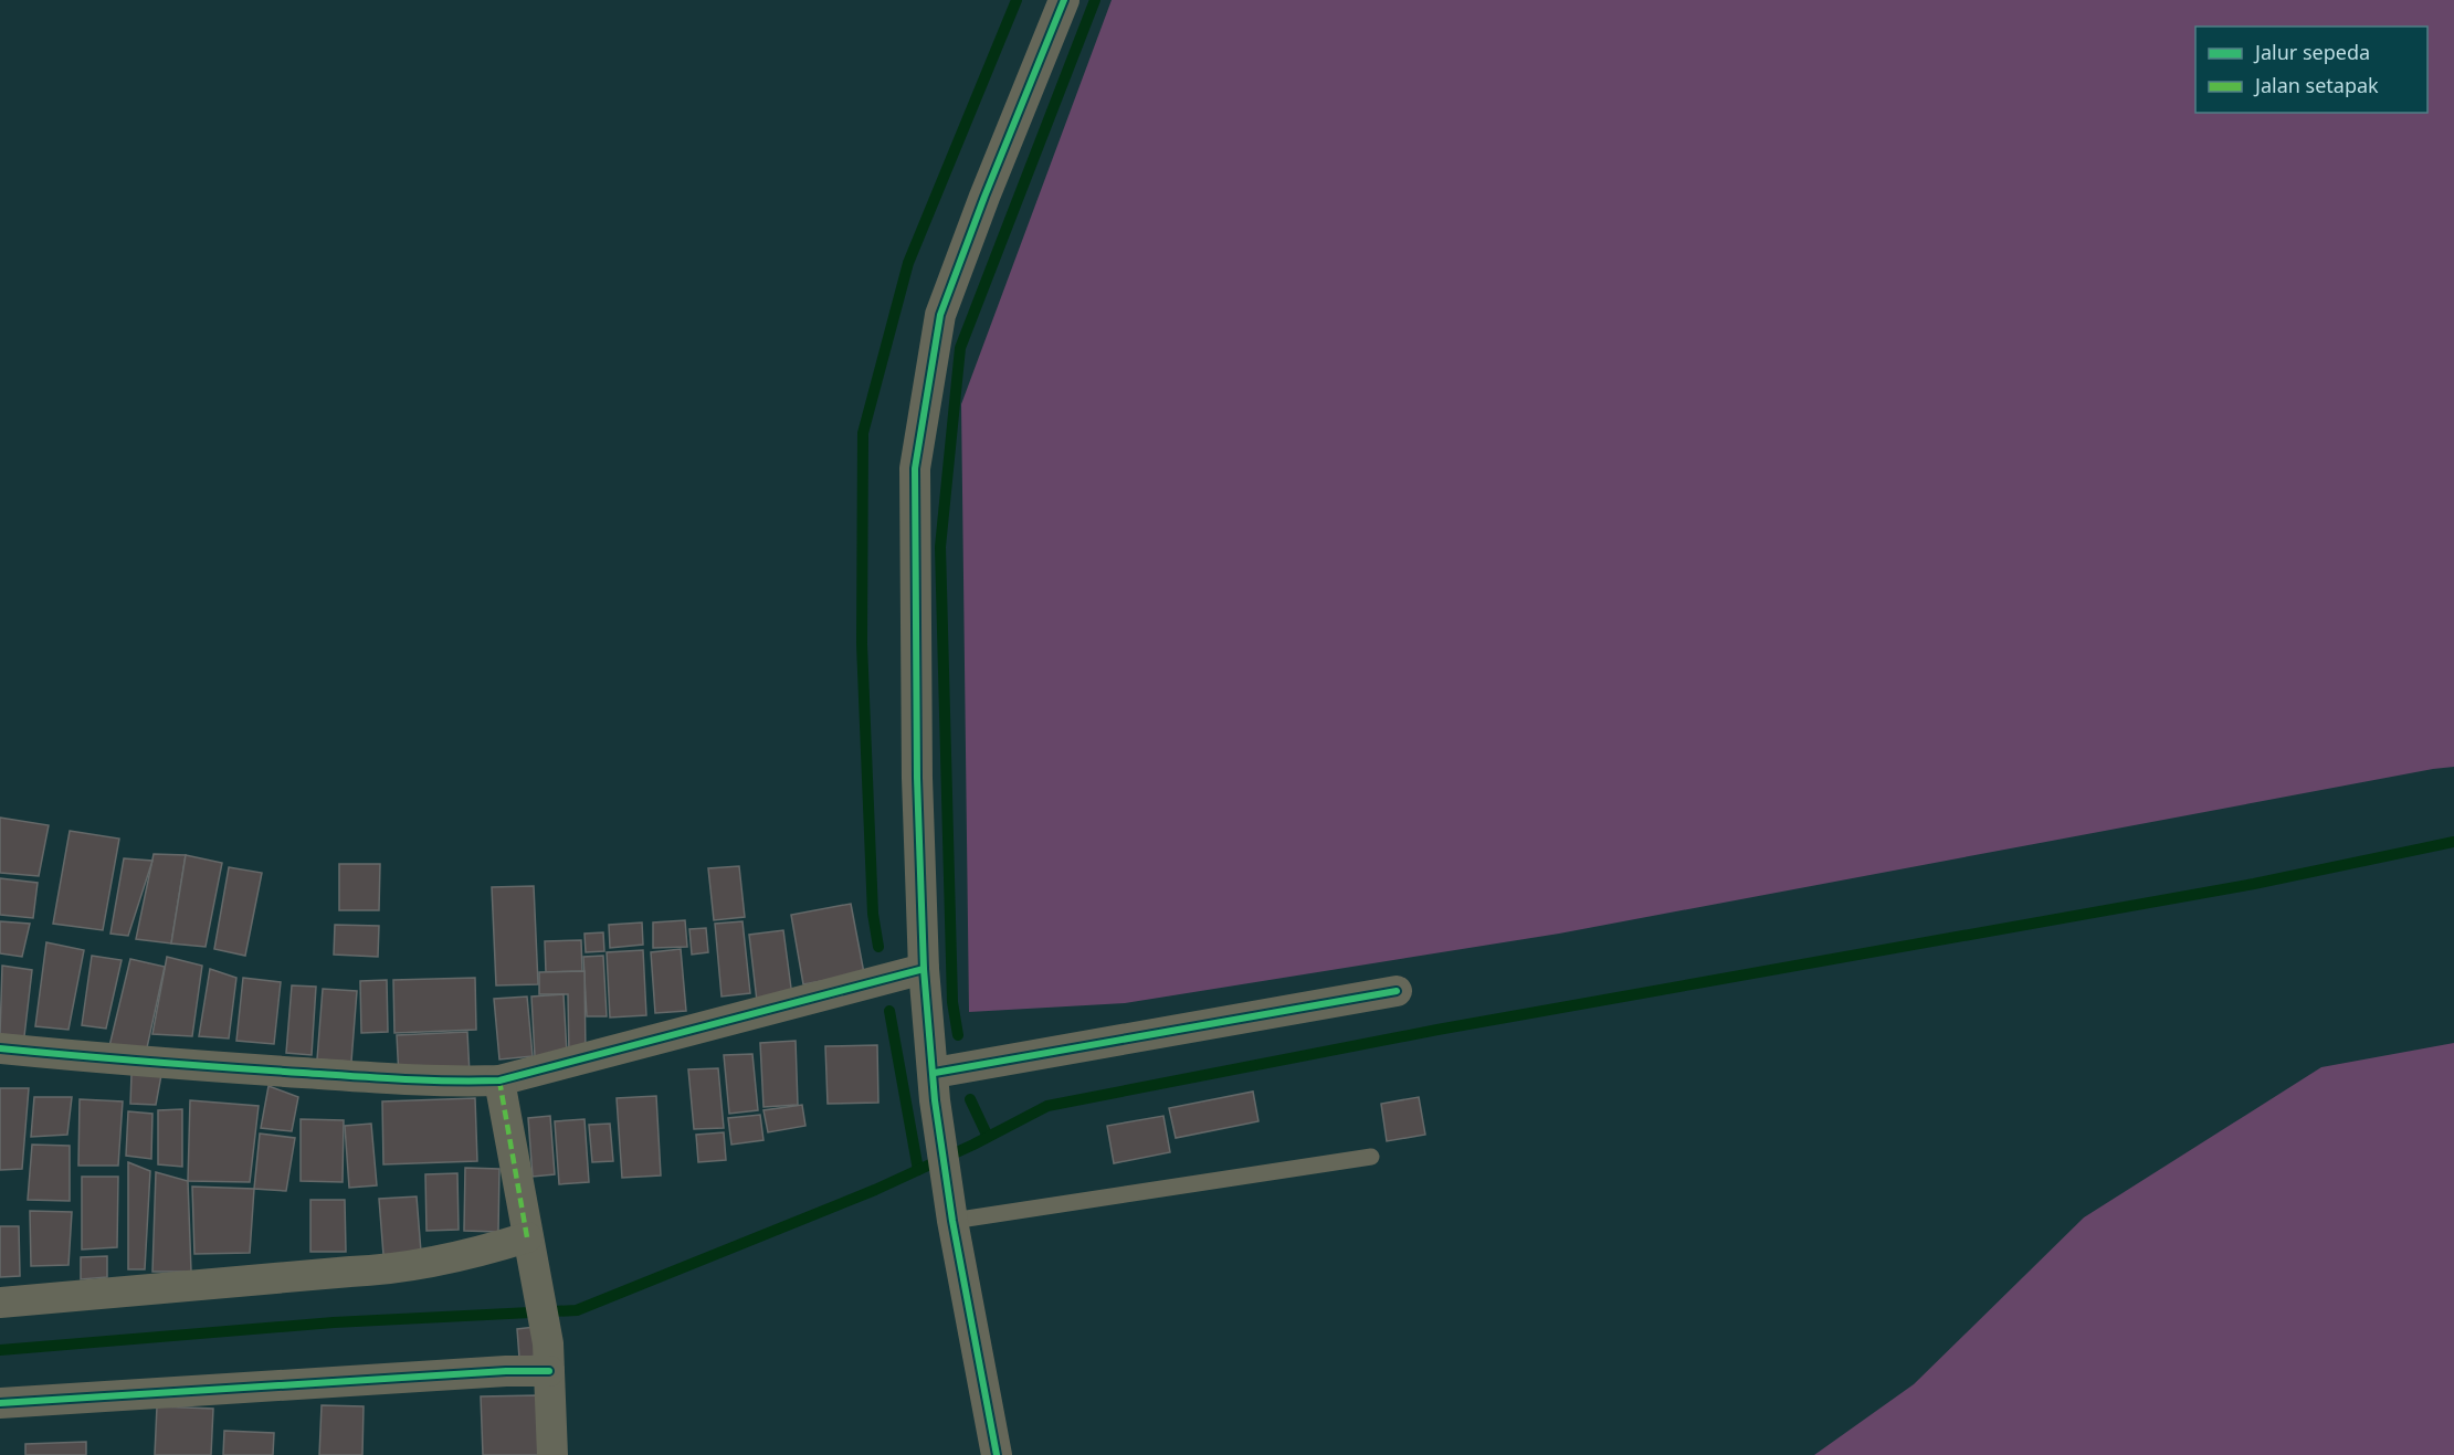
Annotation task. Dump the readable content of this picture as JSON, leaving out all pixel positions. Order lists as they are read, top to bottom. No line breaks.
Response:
{"legend":["Jalur sepeda","Jalan setapak"]}
